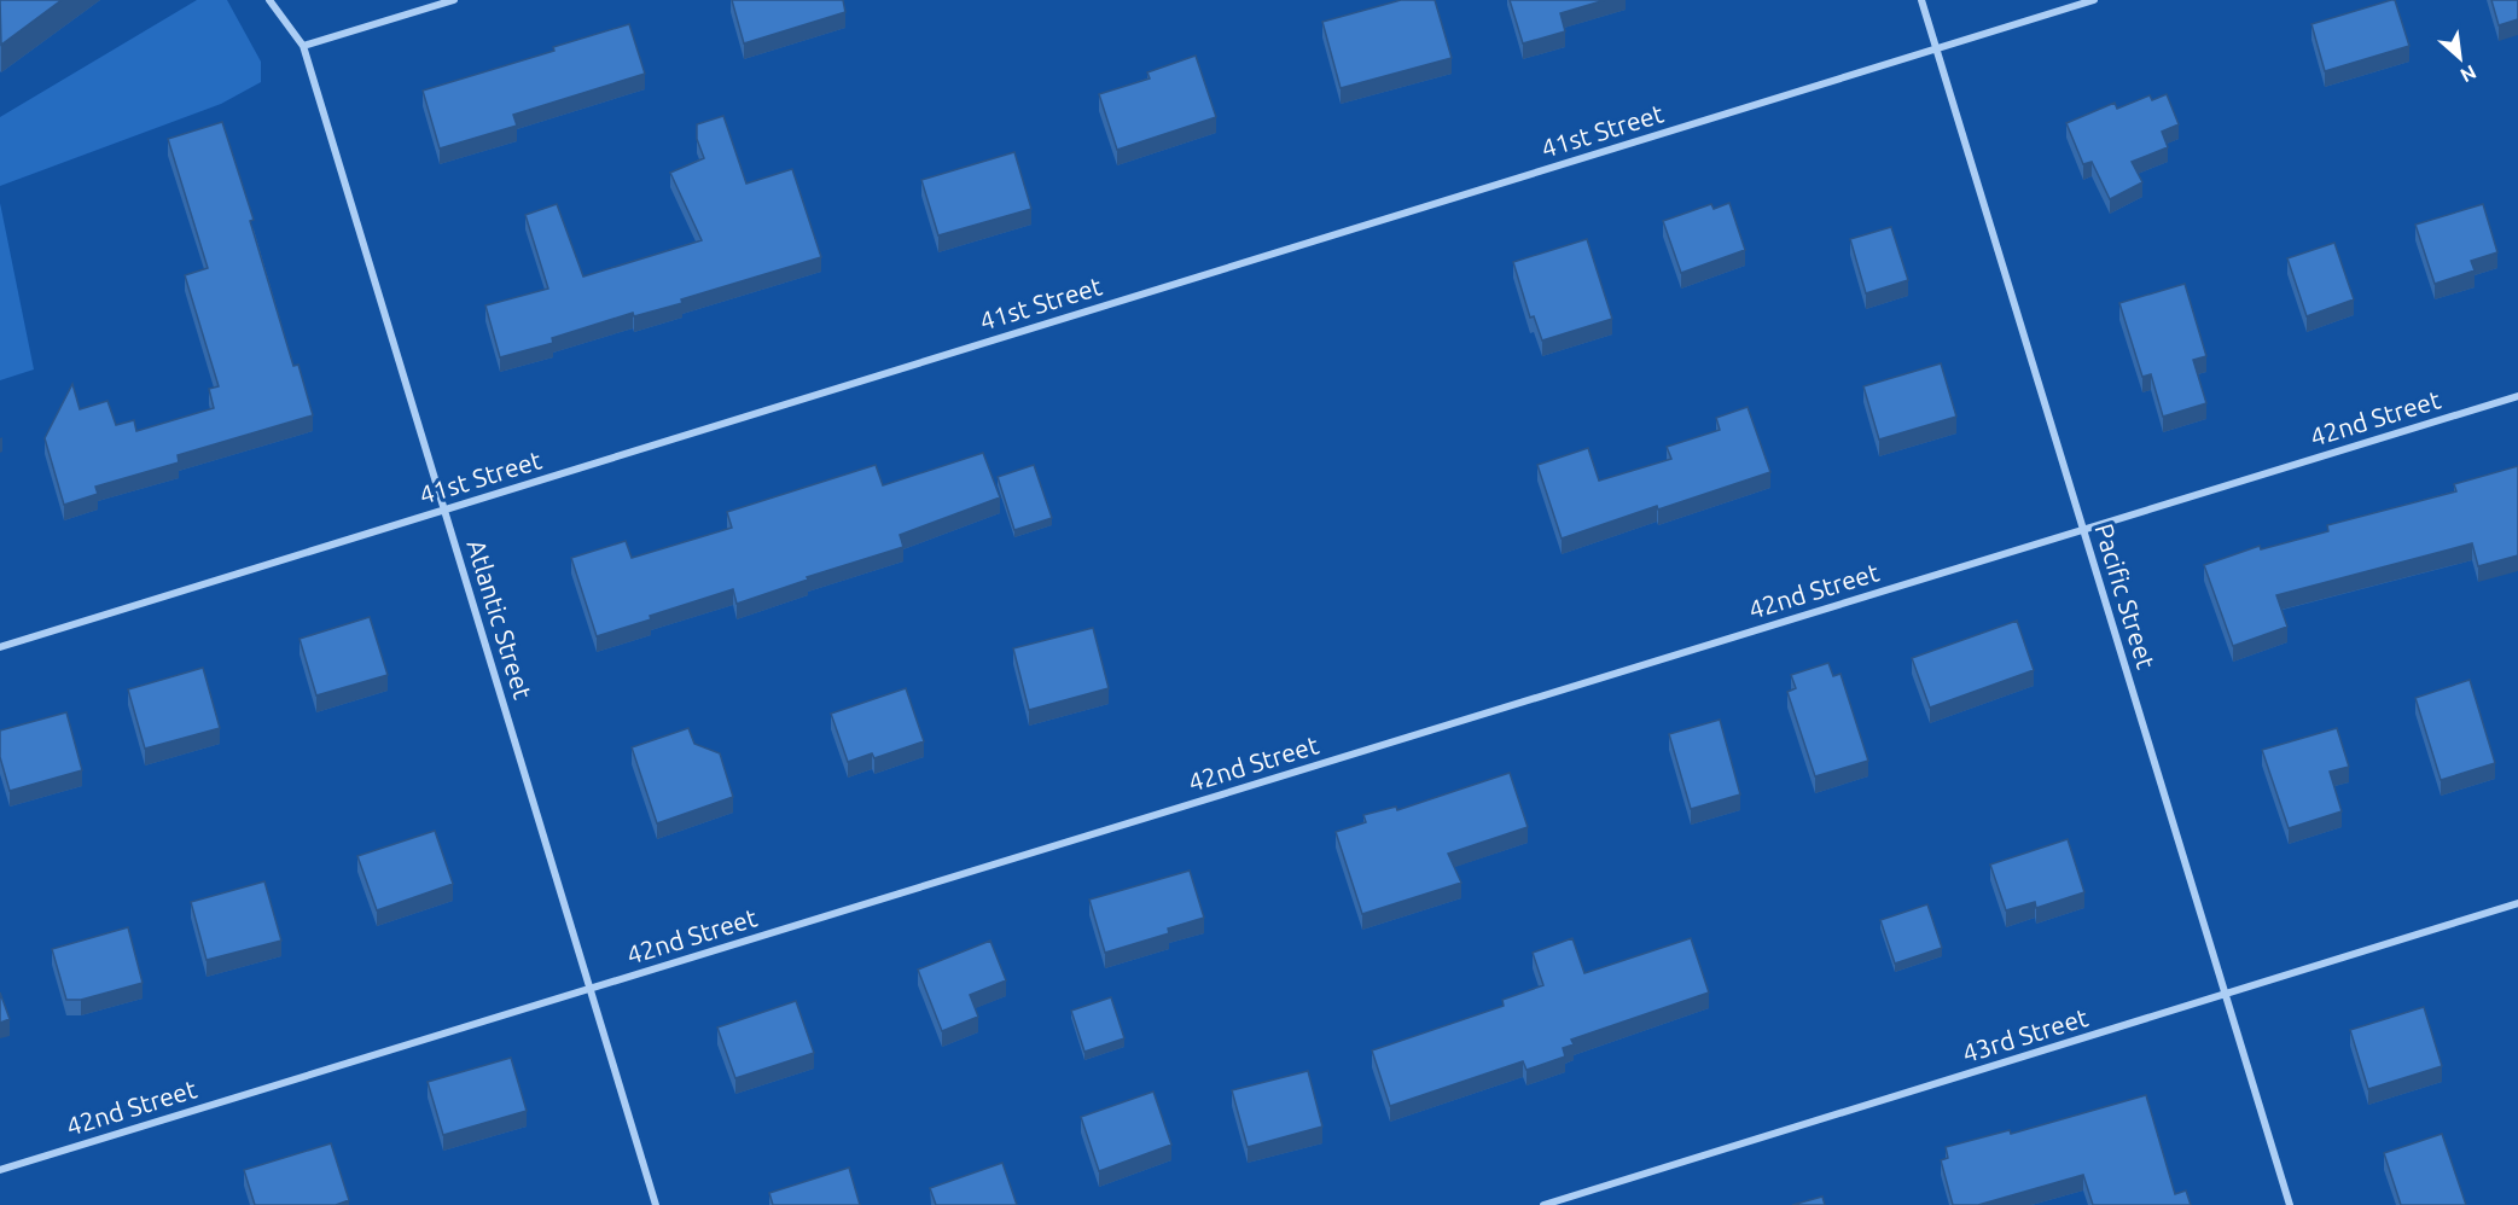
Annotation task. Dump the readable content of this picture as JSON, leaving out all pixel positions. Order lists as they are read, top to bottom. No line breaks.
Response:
{"streets":{"street":["41st Street","42nd Street","Pacific Street","Atlantic Street","43rd Street"]},"crossings":[["41st Street","Pacific Street"],["41st Street","Atlantic Street"],["42nd Street","Pacific Street"],["42nd Street","Atlantic Street"],["Pacific Street","43rd Street"]],"north":"bottom right"}
